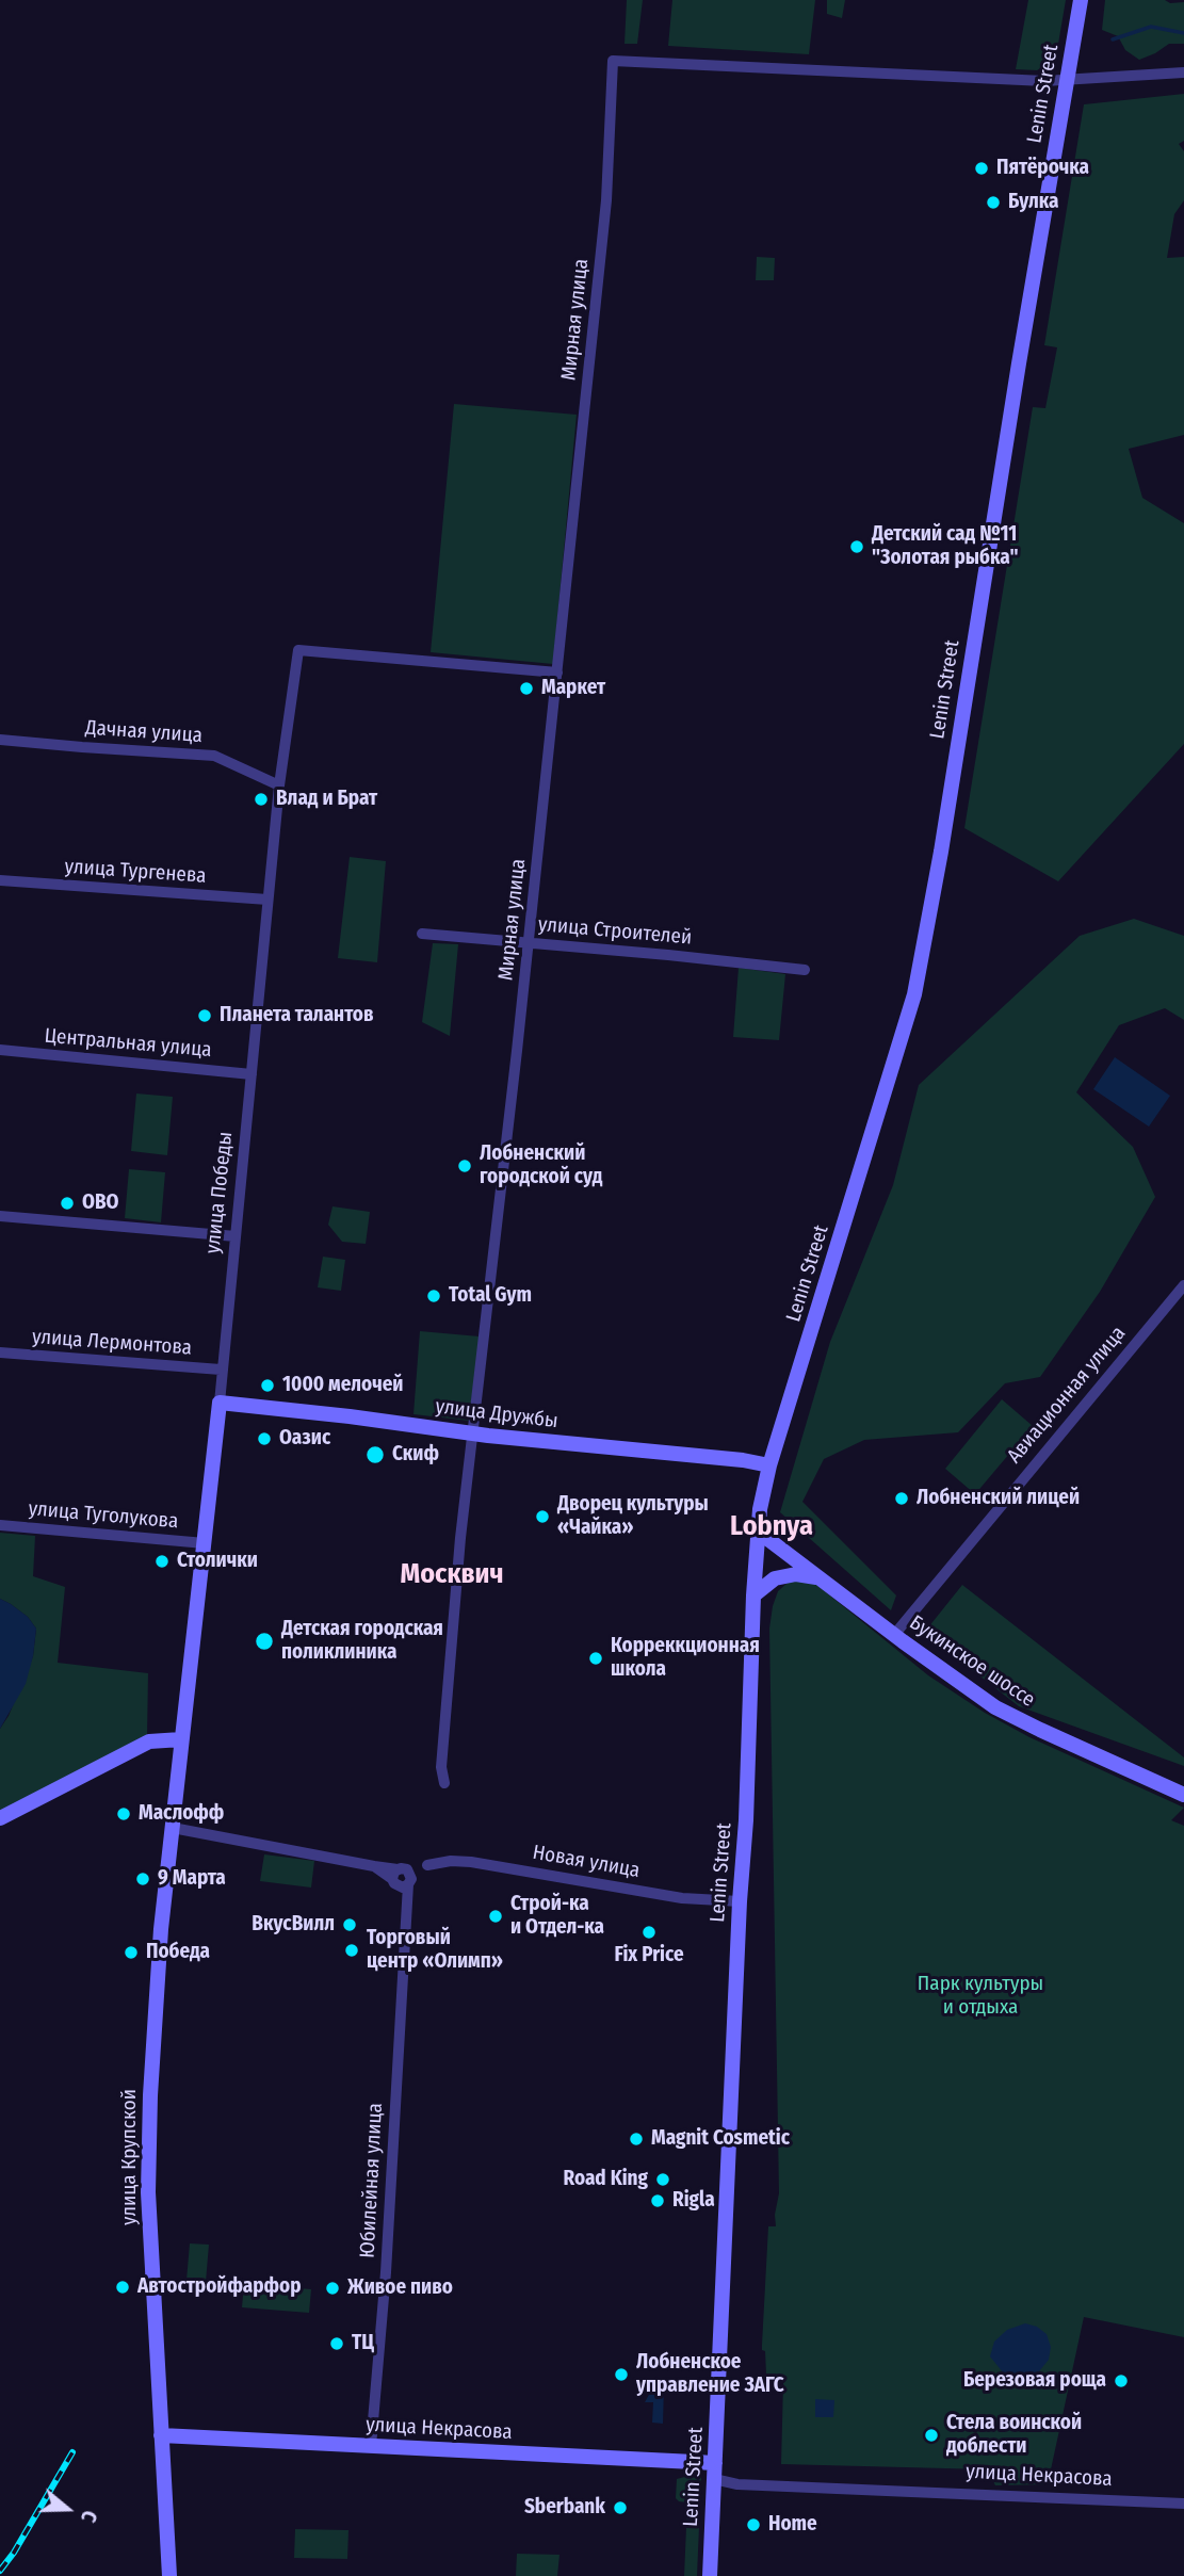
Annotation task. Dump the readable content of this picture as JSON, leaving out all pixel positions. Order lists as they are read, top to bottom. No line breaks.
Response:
{"streets":{"street":["Lenin Street","Мирная улица","Дачная улица","улица Тургенева","улица Строителей","Центральная улица","улица Победы","улица Лермонтова","Авиационная улица","улица Дружбы","улица Туголукова","Букинское шоссе","Новая улица","улица Крупской","Юбилейная улица","улица Некрасова"]},"crossings":[["Lenin Street","Мирная улица"],["Lenin Street","улица Дружбы"],["Lenin Street","Букинское шоссе"],["Lenin Street","Новая улица"],["Lenin Street","улица Некрасова"],["Мирная улица","улица Строителей"],["Мирная улица","улица Победы"],["Мирная улица","улица Дружбы"],["Дачная улица","улица Победы"],["улица Тургенева","улица Победы"],["Центральная улица","улица Победы"],["улица Победы","улица Лермонтова"],["улица Победы","улица Дружбы"],["улица Победы","улица Туголукова"],["улица Победы","улица Крупской"],["Авиационная улица","Букинское шоссе"],["Новая улица","Юбилейная улица"],["улица Крупской","улица Некрасова"],["Юбилейная улица","улица Некрасова"]],"districts":["Lobnya","Москвич"],"parks":["Парк культуры и отдыха"],"places":["Пятёрочка","Булка","Детский сад №11 \"Золотая рыбка\"","Маркет","Влад и Брат","Планета талантов","Лобненский городской суд","ОВО","Total Gym","1000 мелочей","Оазис","Скиф","Лобненский лицей","Дворец культуры «Чайка»","Столички","Детская городская поликлиника","Корреккционная школа","Маслофф","9 Марта","Строй-ка и Отдел-ка","ВкусВилл","Fix Price","Торговый центр «Олимп»","Победа","Magnit Cosmetic","Road King","Rigla","Автостройфарфор","Живое пиво","ТЦ","Лобненское управление ЗАГС","Березовая роща","Стела воинской доблести","Sberbank","Home"],"north":"right"}
